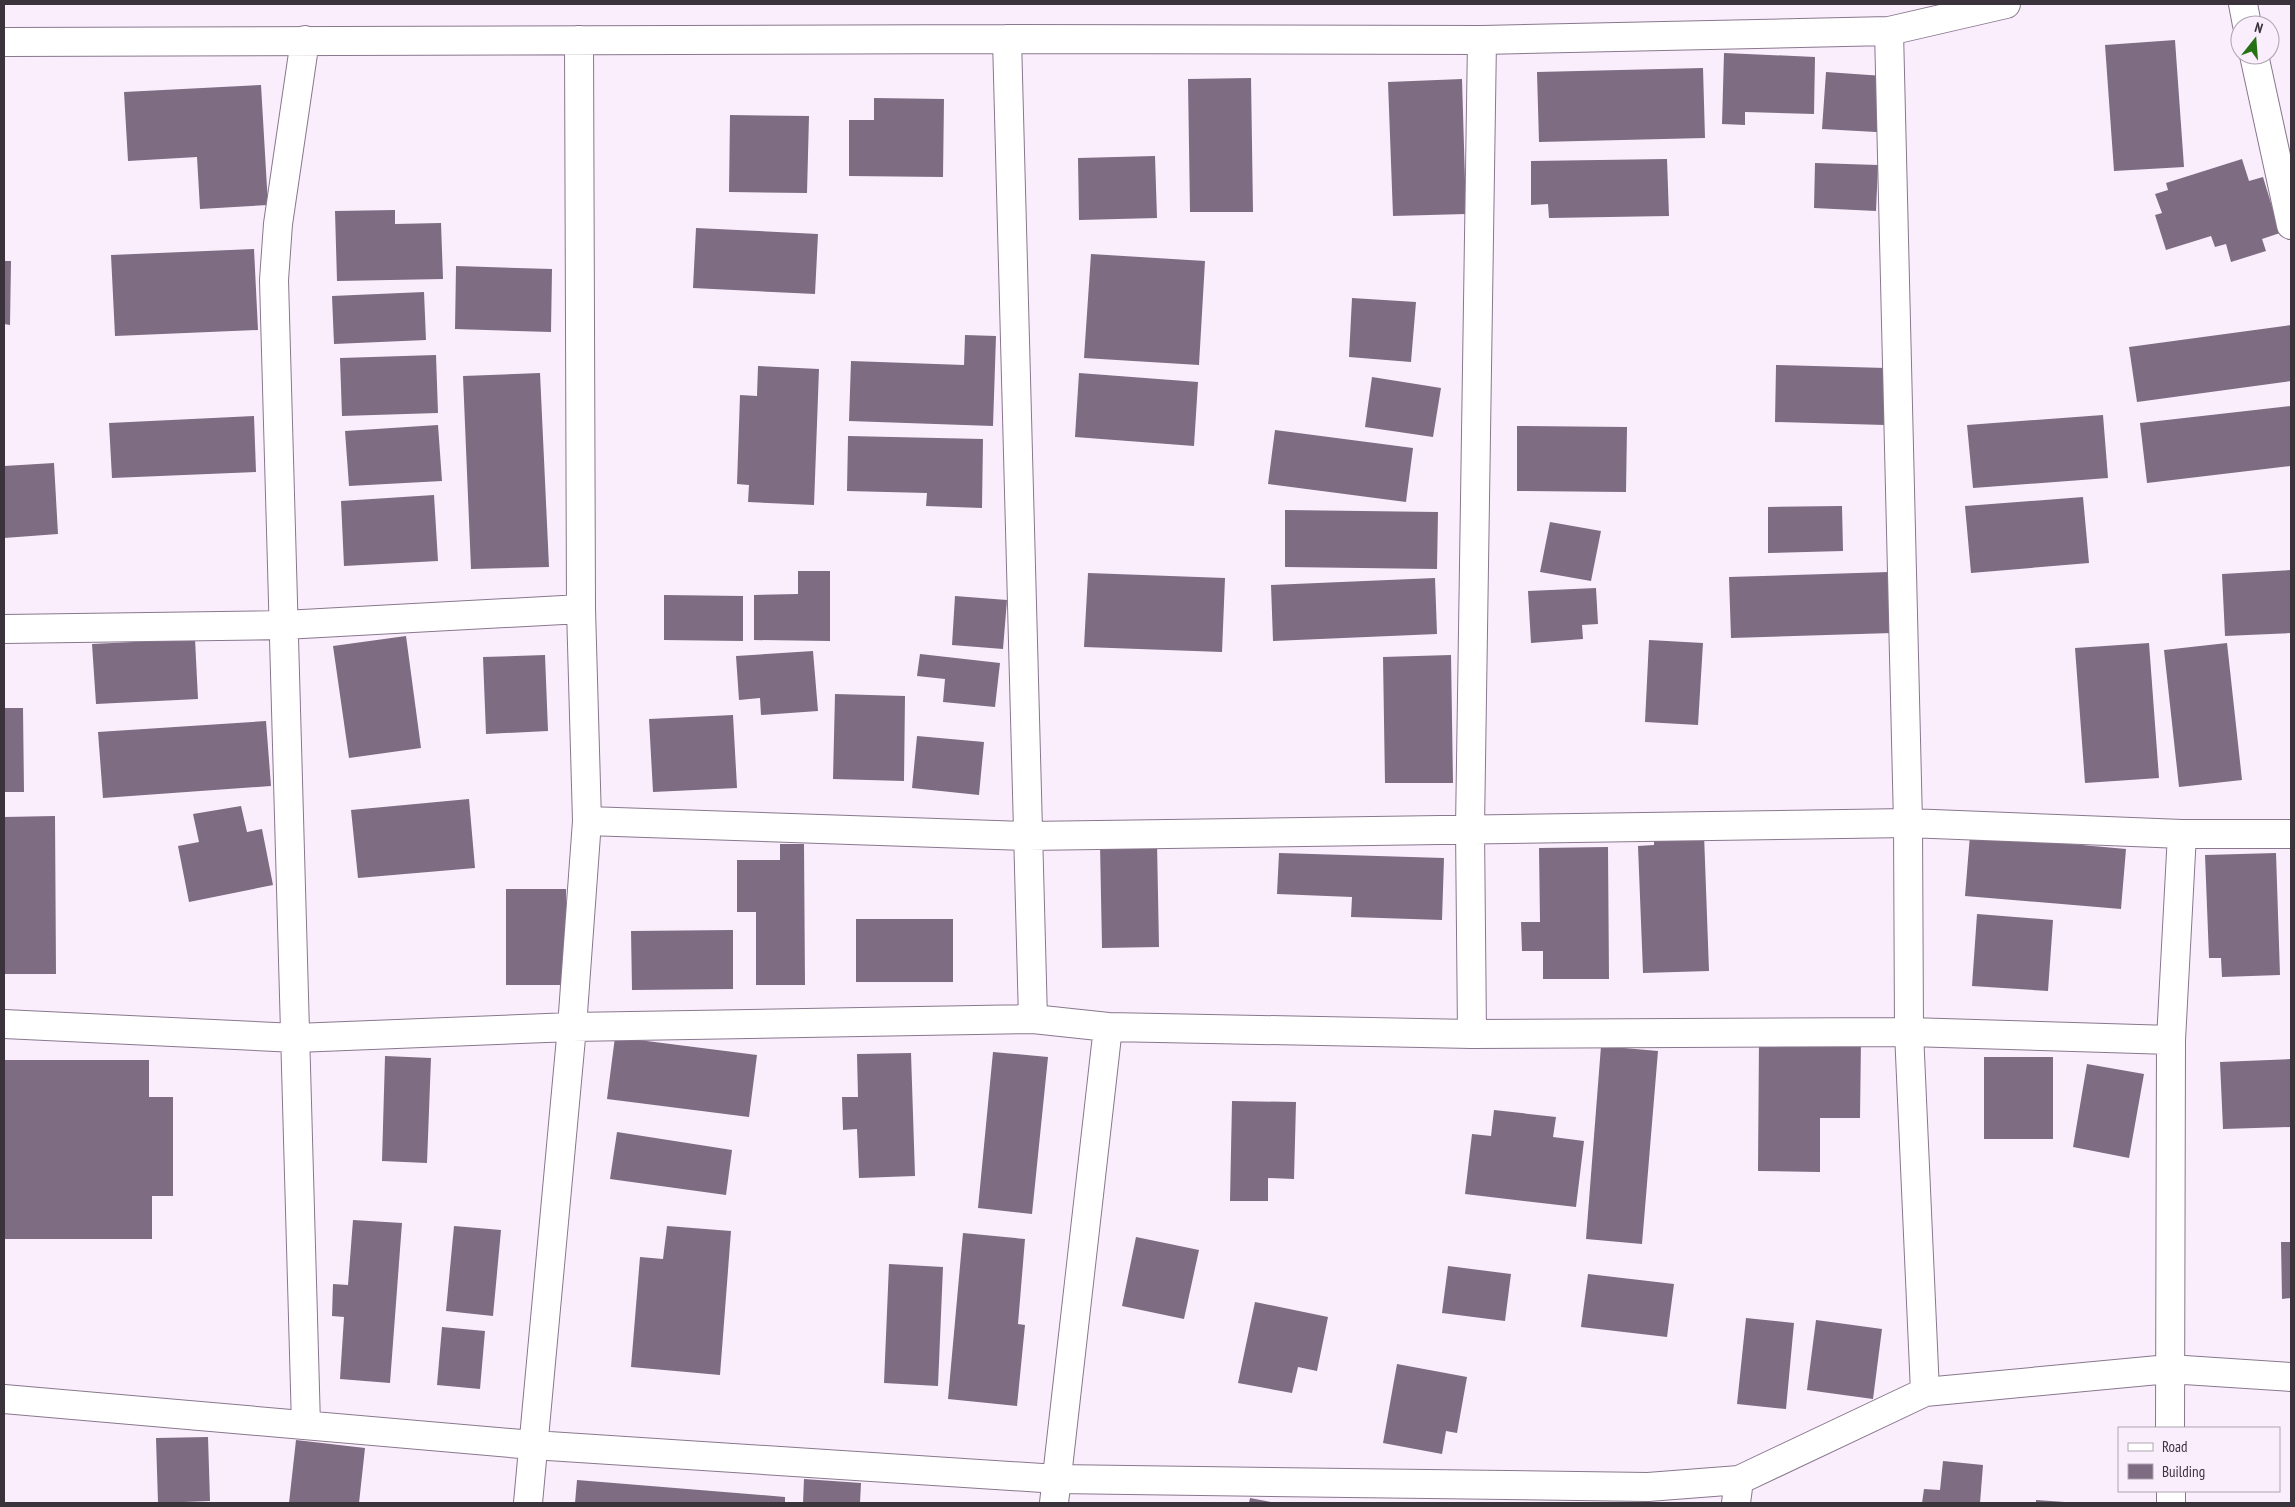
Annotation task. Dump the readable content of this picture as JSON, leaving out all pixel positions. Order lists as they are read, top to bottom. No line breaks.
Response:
{"legend":["Road","Building"],"north":"top"}
